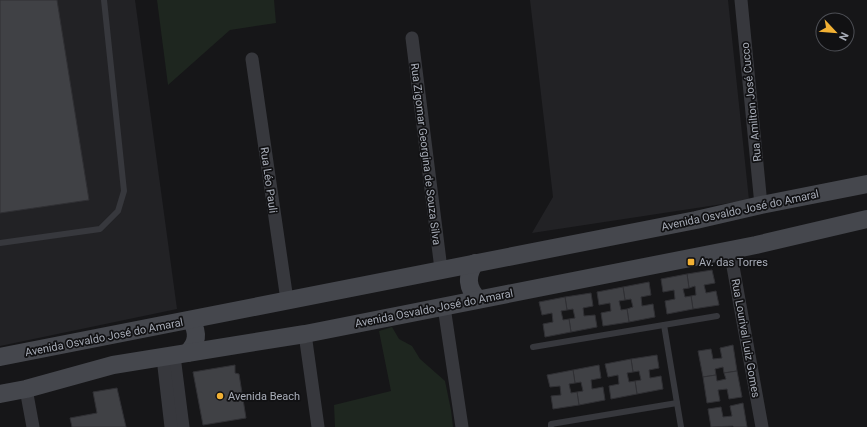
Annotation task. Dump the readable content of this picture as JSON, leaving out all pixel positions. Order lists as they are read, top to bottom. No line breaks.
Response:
{"streets":{"main road":["Avenida Osvaldo José do Amaral"],"street":["Rua Amilton José Cucco","Rua Zigomar Georgina de Souza Silva","Rua Léo Pauli","Rua Lourival Luiz Gomes"]},"crossings":[["Rua Amilton José Cucco","Avenida Osvaldo José do Amaral"],["Rua Zigomar Georgina de Souza Silva","Avenida Osvaldo José do Amaral"],["Rua Léo Pauli","Avenida Osvaldo José do Amaral"],["Avenida Osvaldo José do Amaral","Rua Lourival Luiz Gomes"]],"places":{"transit":["Av. das Torres"],"other":["Avenida Beach"]},"north":"bottom right"}
